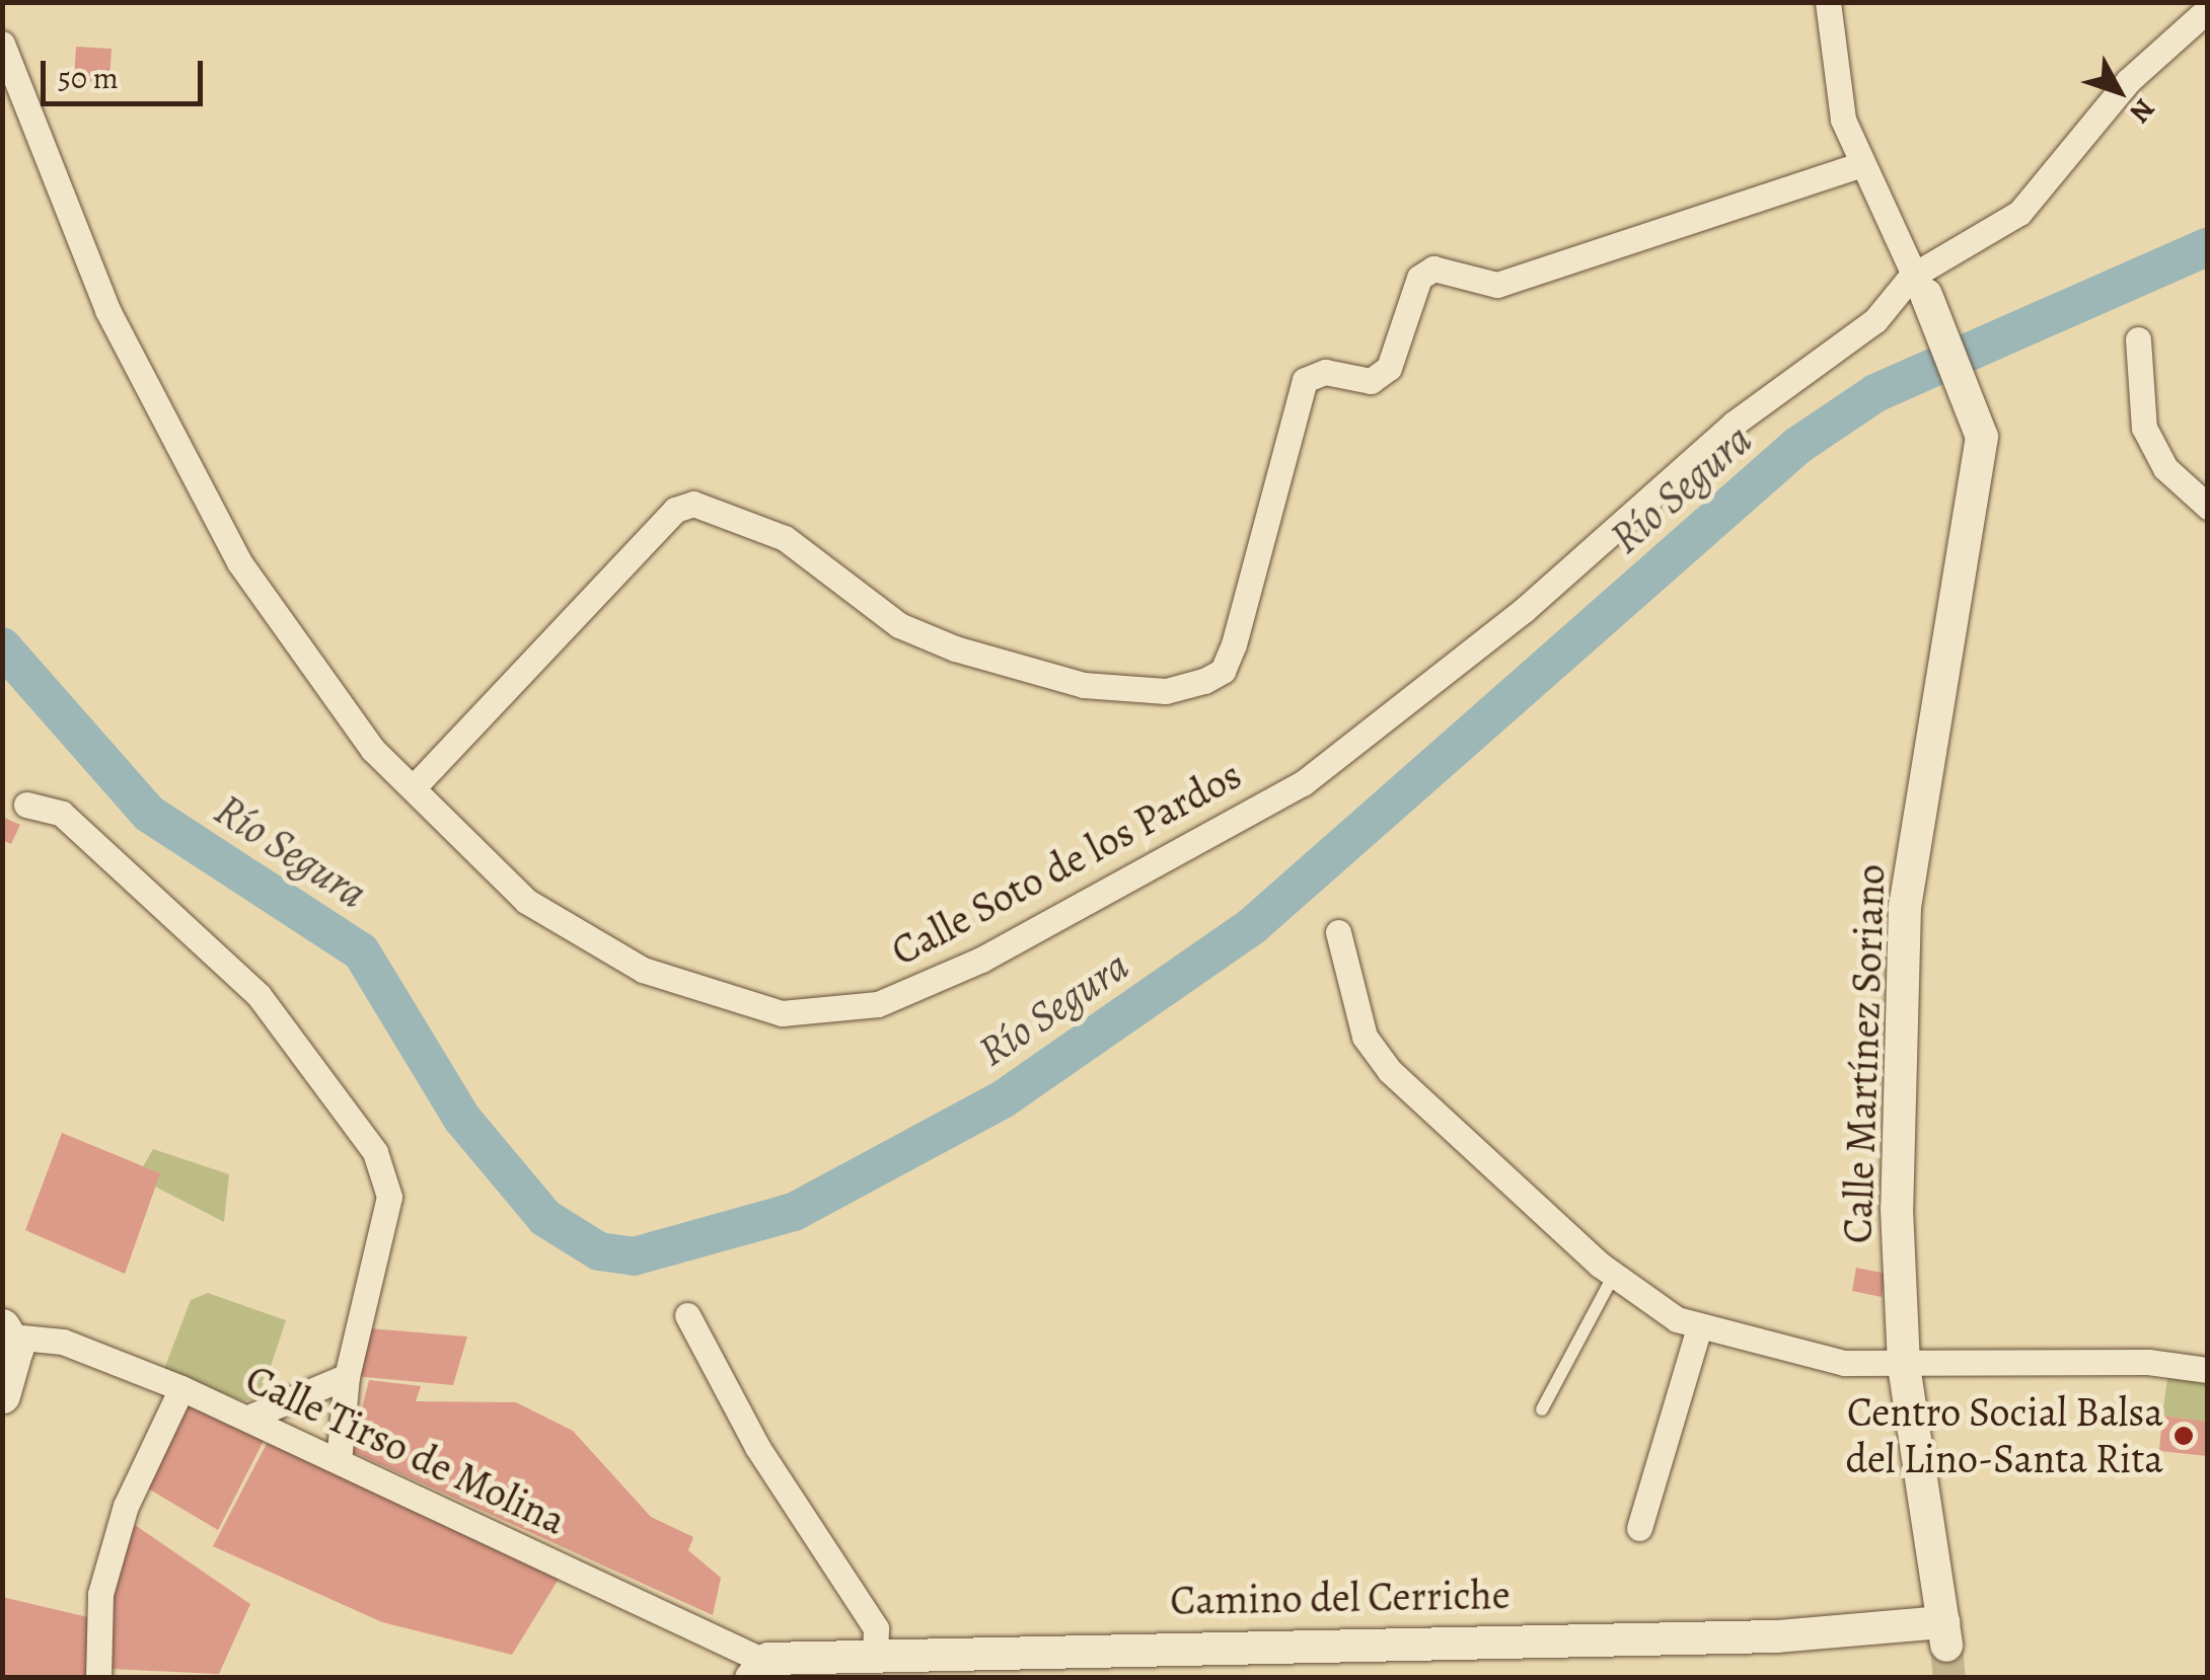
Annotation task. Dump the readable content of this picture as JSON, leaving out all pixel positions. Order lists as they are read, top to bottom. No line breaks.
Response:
{"streets":{"street":["Calle Soto de los Pardos","Calle Martínez Soriano","Calle Tirso de Molina","Camino del Cerriche"]},"crossings":[["Calle Soto de los Pardos","Calle Martínez Soriano"],["Calle Martínez Soriano","Camino del Cerriche"],["Calle Tirso de Molina","Camino del Cerriche"]],"water":["Río Segura"],"places":["Centro Social Balsa del Lino-Santa Rita"],"scale_bar":"50 m","north":"bottom right"}
